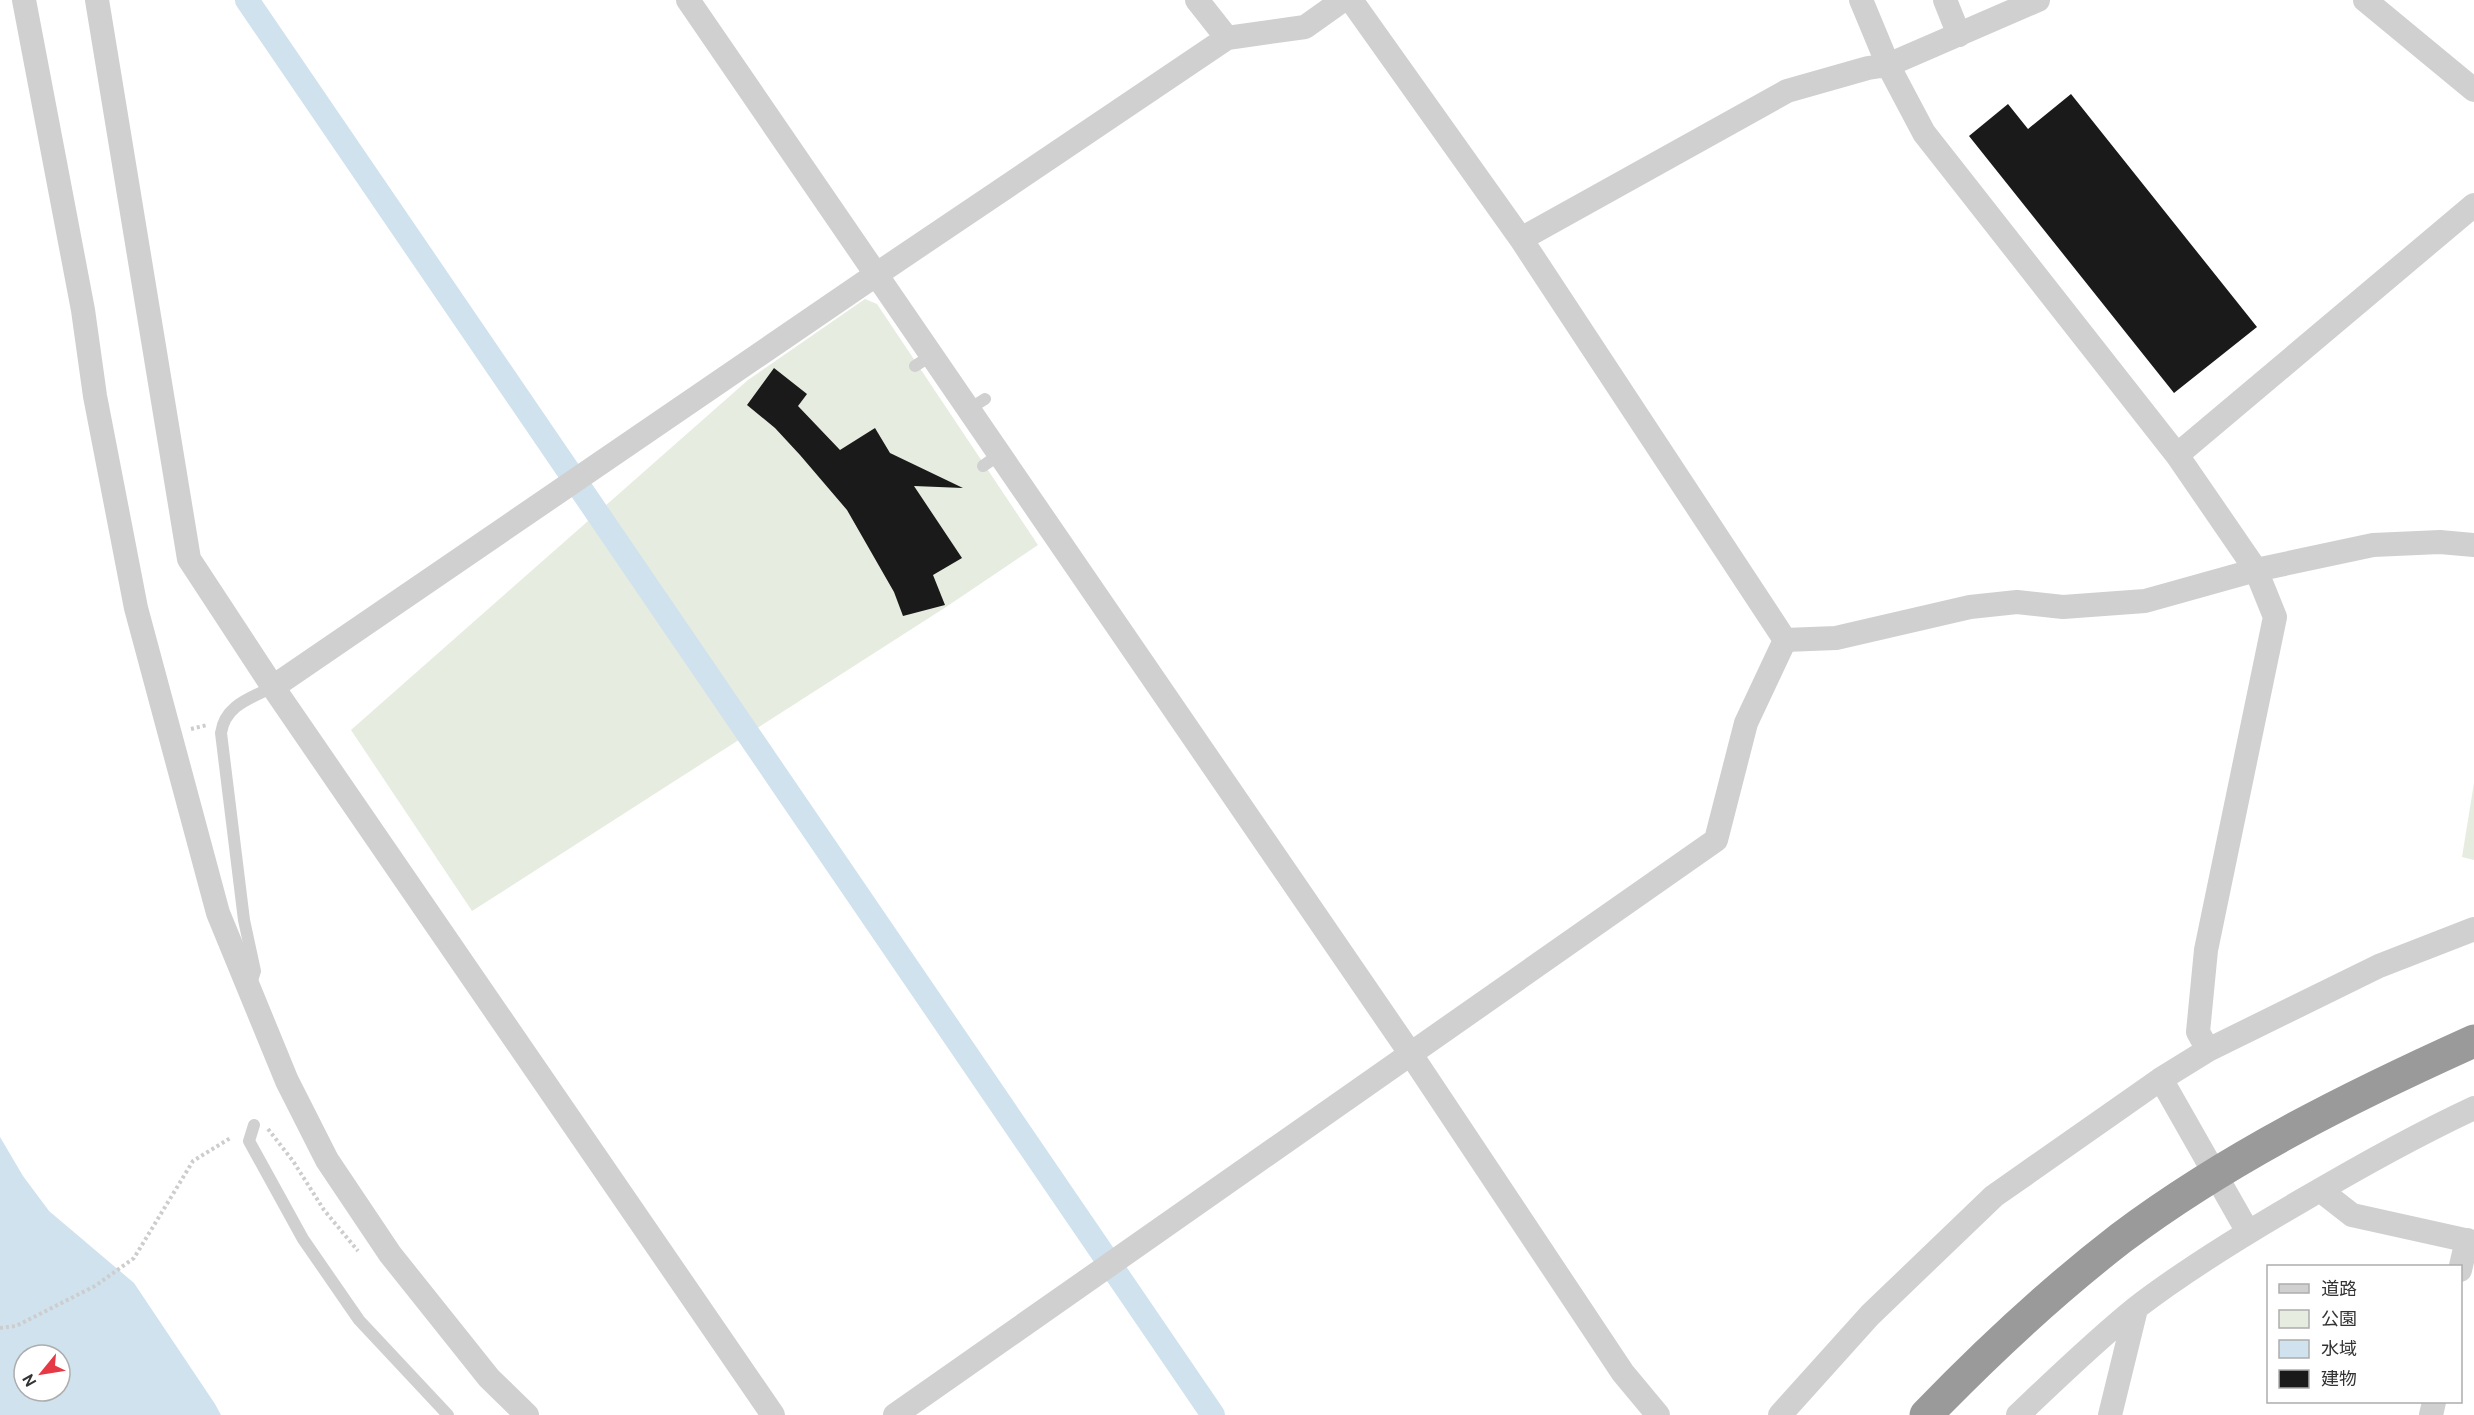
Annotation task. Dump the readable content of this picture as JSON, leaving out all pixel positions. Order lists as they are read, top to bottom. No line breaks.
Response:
{"legend":["道路","公園","水域","建物"],"north":"bottom left"}
